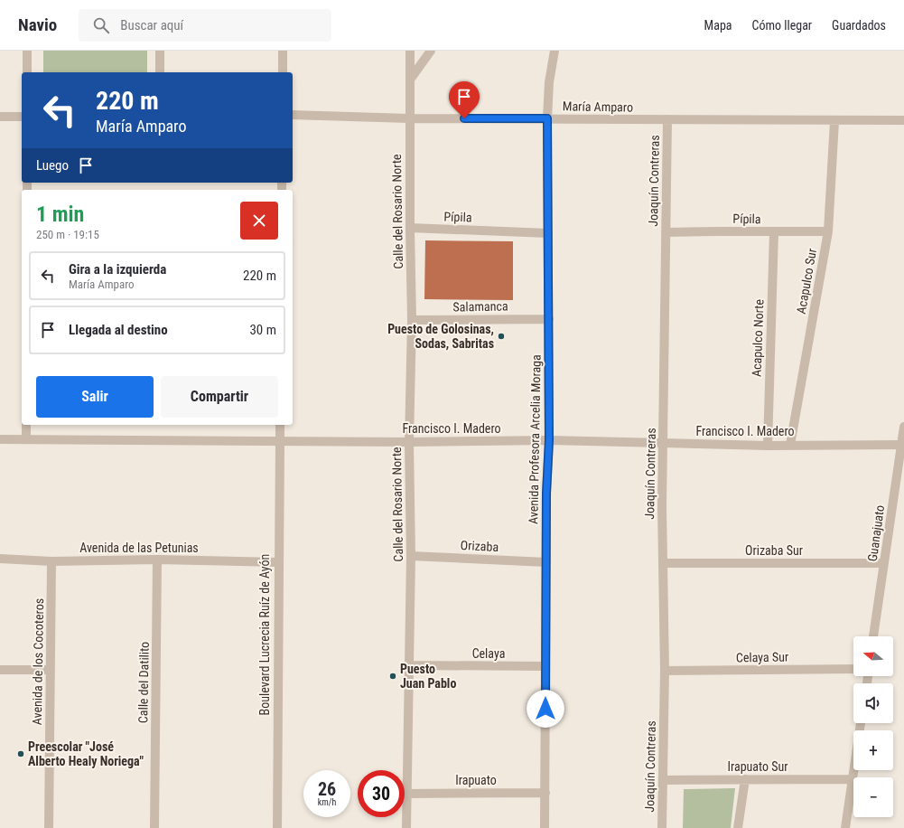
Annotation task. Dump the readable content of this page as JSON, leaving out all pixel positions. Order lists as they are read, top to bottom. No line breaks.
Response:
{"streets":{"street":["María Amparo","Joaquín Contreras","Calle del Rosario Norte","Pípila","Acapulco Sur","Salamanca","Acapulco Norte","Francisco I. Madero","Avenida Profesora Arcelia Moraga","Guanajuato","Orizaba","Avenida de las Petunias","Orizaba Sur","Boulevard Lucrecia Ruíz de Ayón","Celaya","Celaya Sur","Avenida de los Cocoteros","Calle del Datilito","Irapuato Sur","Irapuato"]},"crossings":[["María Amparo","Joaquín Contreras"],["María Amparo","Calle del Rosario Norte"],["María Amparo","Acapulco Sur"],["María Amparo","Avenida Profesora Arcelia Moraga"],["Joaquín Contreras","Pípila"],["Joaquín Contreras","Francisco I. Madero"],["Joaquín Contreras","Orizaba Sur"],["Joaquín Contreras","Celaya Sur"],["Joaquín Contreras","Irapuato Sur"],["Calle del Rosario Norte","Pípila"],["Calle del Rosario Norte","Salamanca"],["Calle del Rosario Norte","Francisco I. Madero"],["Calle del Rosario Norte","Orizaba"],["Calle del Rosario Norte","Celaya"],["Calle del Rosario Norte","Irapuato"],["Pípila","Acapulco Sur"],["Pípila","Acapulco Norte"],["Pípila","Avenida Profesora Arcelia Moraga"],["Acapulco Sur","Francisco I. Madero"],["Salamanca","Avenida Profesora Arcelia Moraga"],["Acapulco Norte","Francisco I. Madero"],["Francisco I. Madero","Avenida Profesora Arcelia Moraga"],["Francisco I. Madero","Guanajuato"],["Francisco I. Madero","Boulevard Lucrecia Ruíz de Ayón"],["Avenida Profesora Arcelia Moraga","Orizaba"],["Avenida Profesora Arcelia Moraga","Celaya"],["Avenida Profesora Arcelia Moraga","Irapuato"],["Guanajuato","Orizaba Sur"],["Avenida de las Petunias","Boulevard Lucrecia Ruíz de Ayón"],["Avenida de las Petunias","Avenida de los Cocoteros"],["Avenida de las Petunias","Calle del Datilito"]],"places":["Puesto de Golosinas, Sodas, Sabritas","Puesto Juan Pablo","Preescolar \"José Alberto Healy Noriega\""],"north":"left","page":{"header":"Navio","search":"Buscar aquí","nav":["Mapa","Cómo llegar","Guardados"],"turn":["220 m","María Amparo"],"then":"Luego","heading":["1 min","250 m · 19:15"],"list":[{"name":"Gira a la izquierda","note":"María Amparo","value":"220 m"},{"name":"Llegada al destino","value":"30 m"}],"buttons":["Salir","Compartir"],"map_buttons":["+","−"],"speed":"26 km/h","limit":"30"}}
